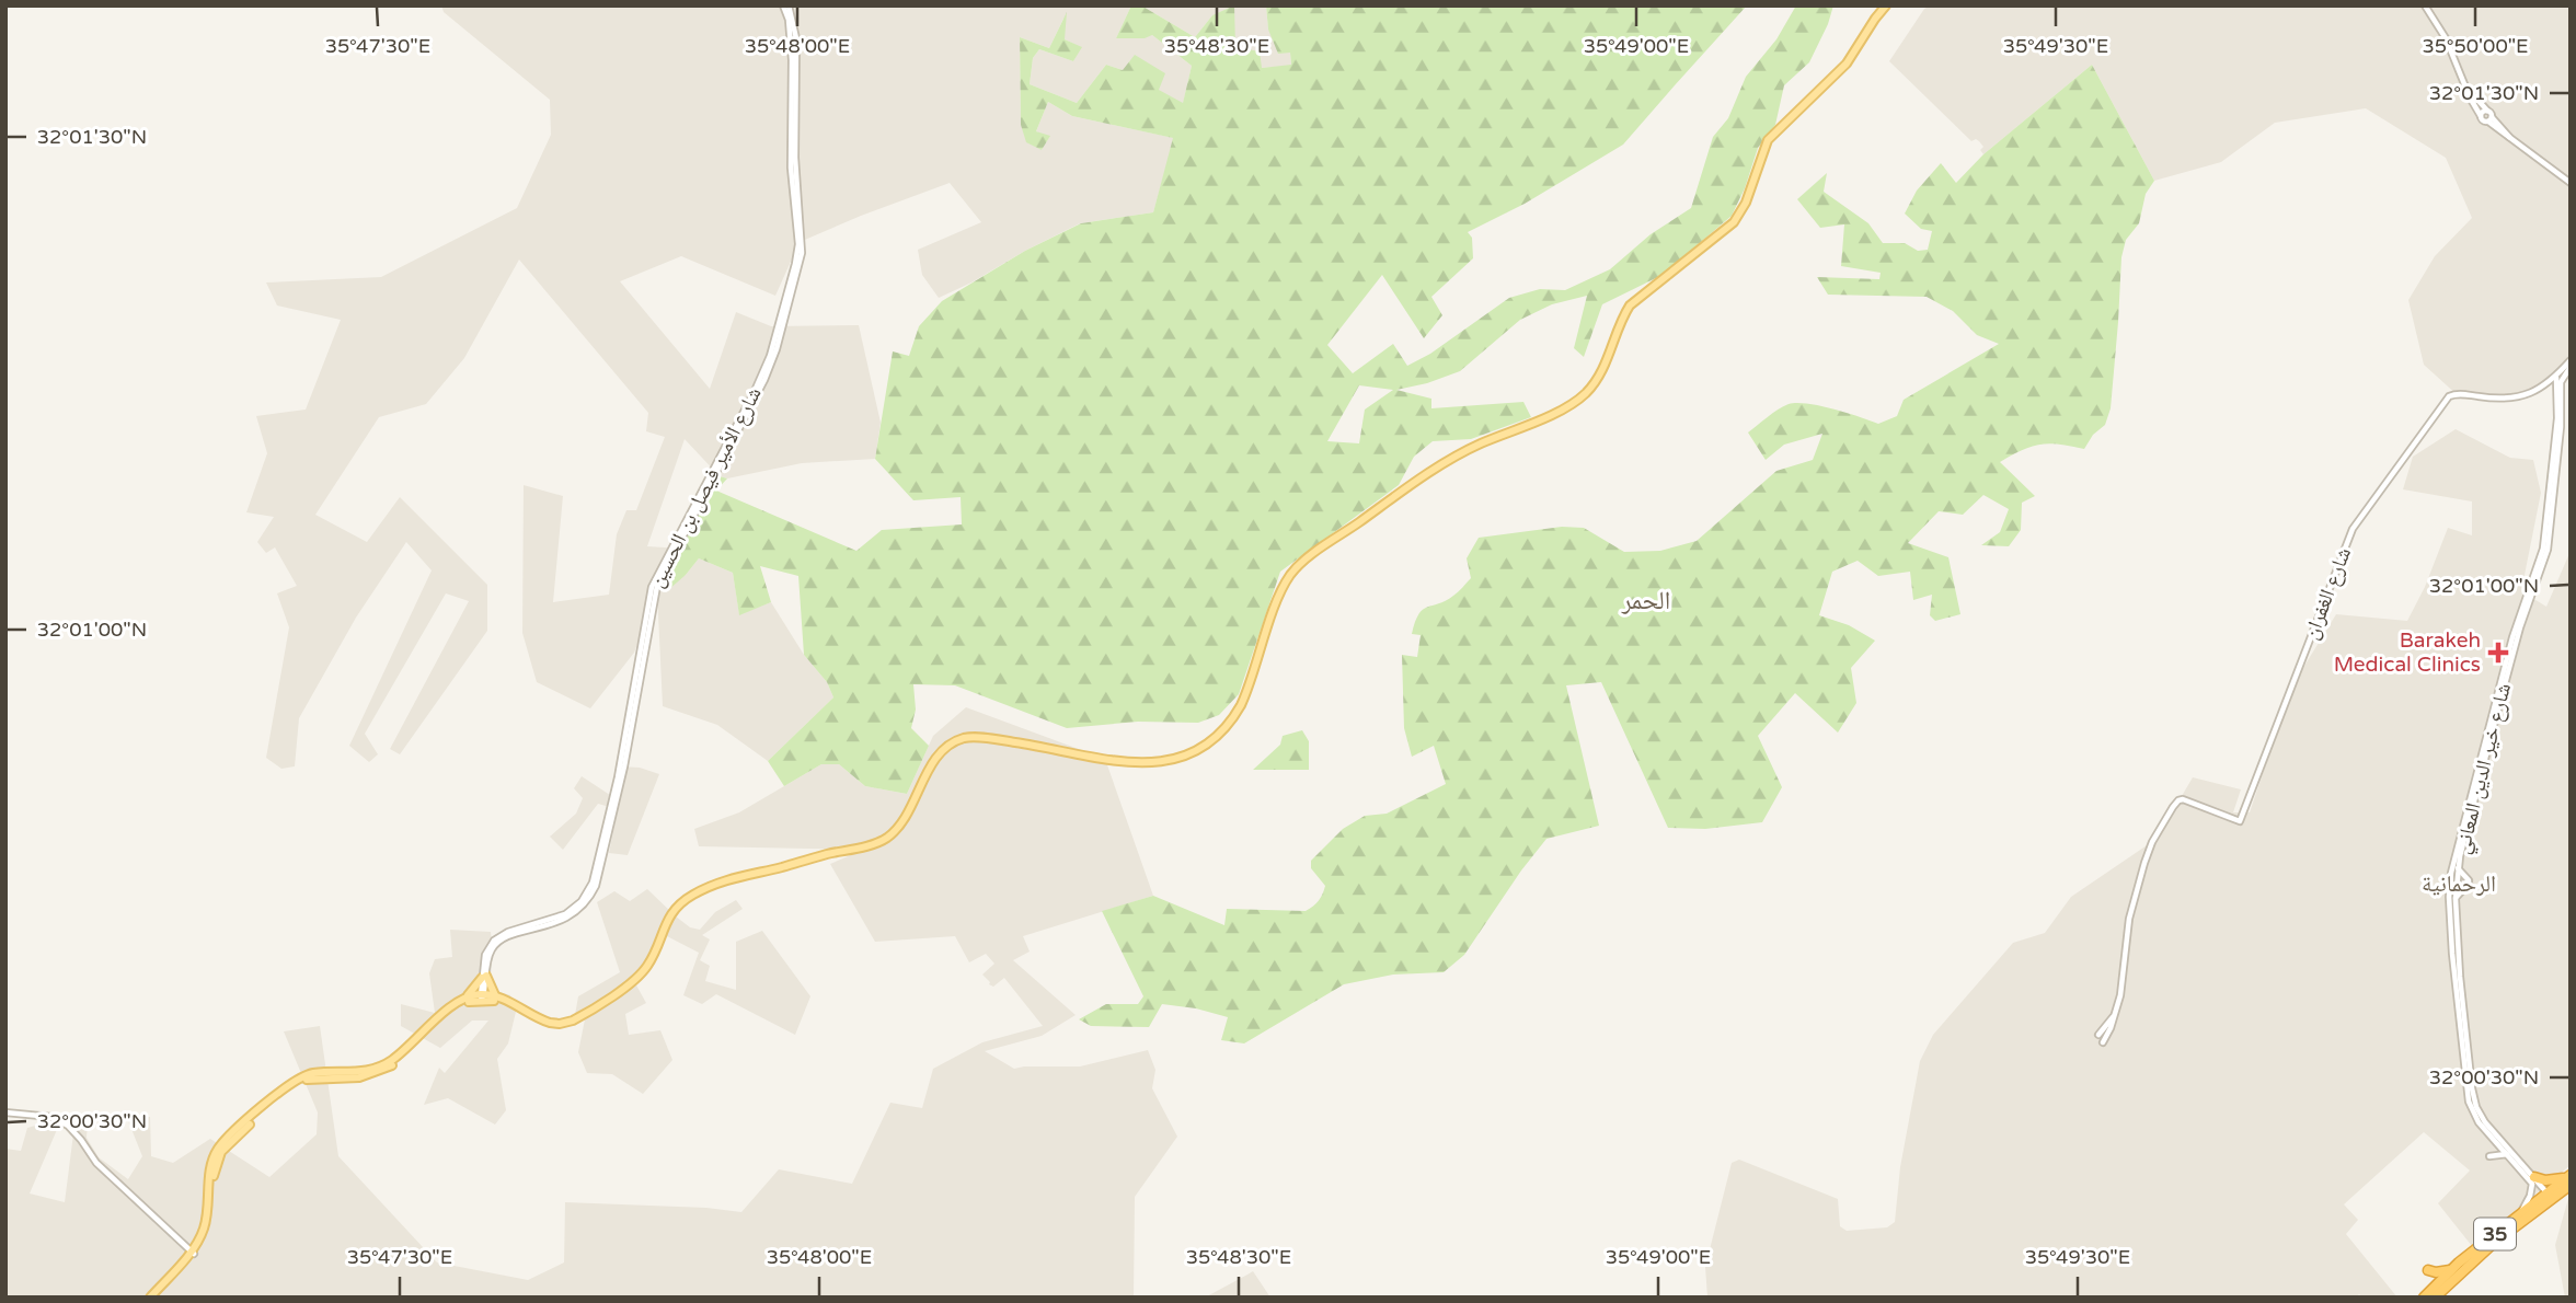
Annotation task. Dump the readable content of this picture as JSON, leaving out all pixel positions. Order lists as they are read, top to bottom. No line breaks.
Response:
{"streets":{"highway":["35"],"street":["شارع الأمير فيصل بن الحسين","شارع الغفران","شارع خير الدين المعاني"]},"crossings":[["شارع الغفران","شارع خير الدين المعاني"],["شارع خير الدين المعاني","35"]],"districts":["الحمر","الرحمانية"],"places":{"health":["Barakeh Medical Clinics"]},"coordinates":["35°47'30\"E","35°48'00\"E","35°48'30\"E","35°49'00\"E","35°49'30\"E","35°50'00\"E","32°01'30\"N","32°01'00\"N","32°00'30\"N"]}
